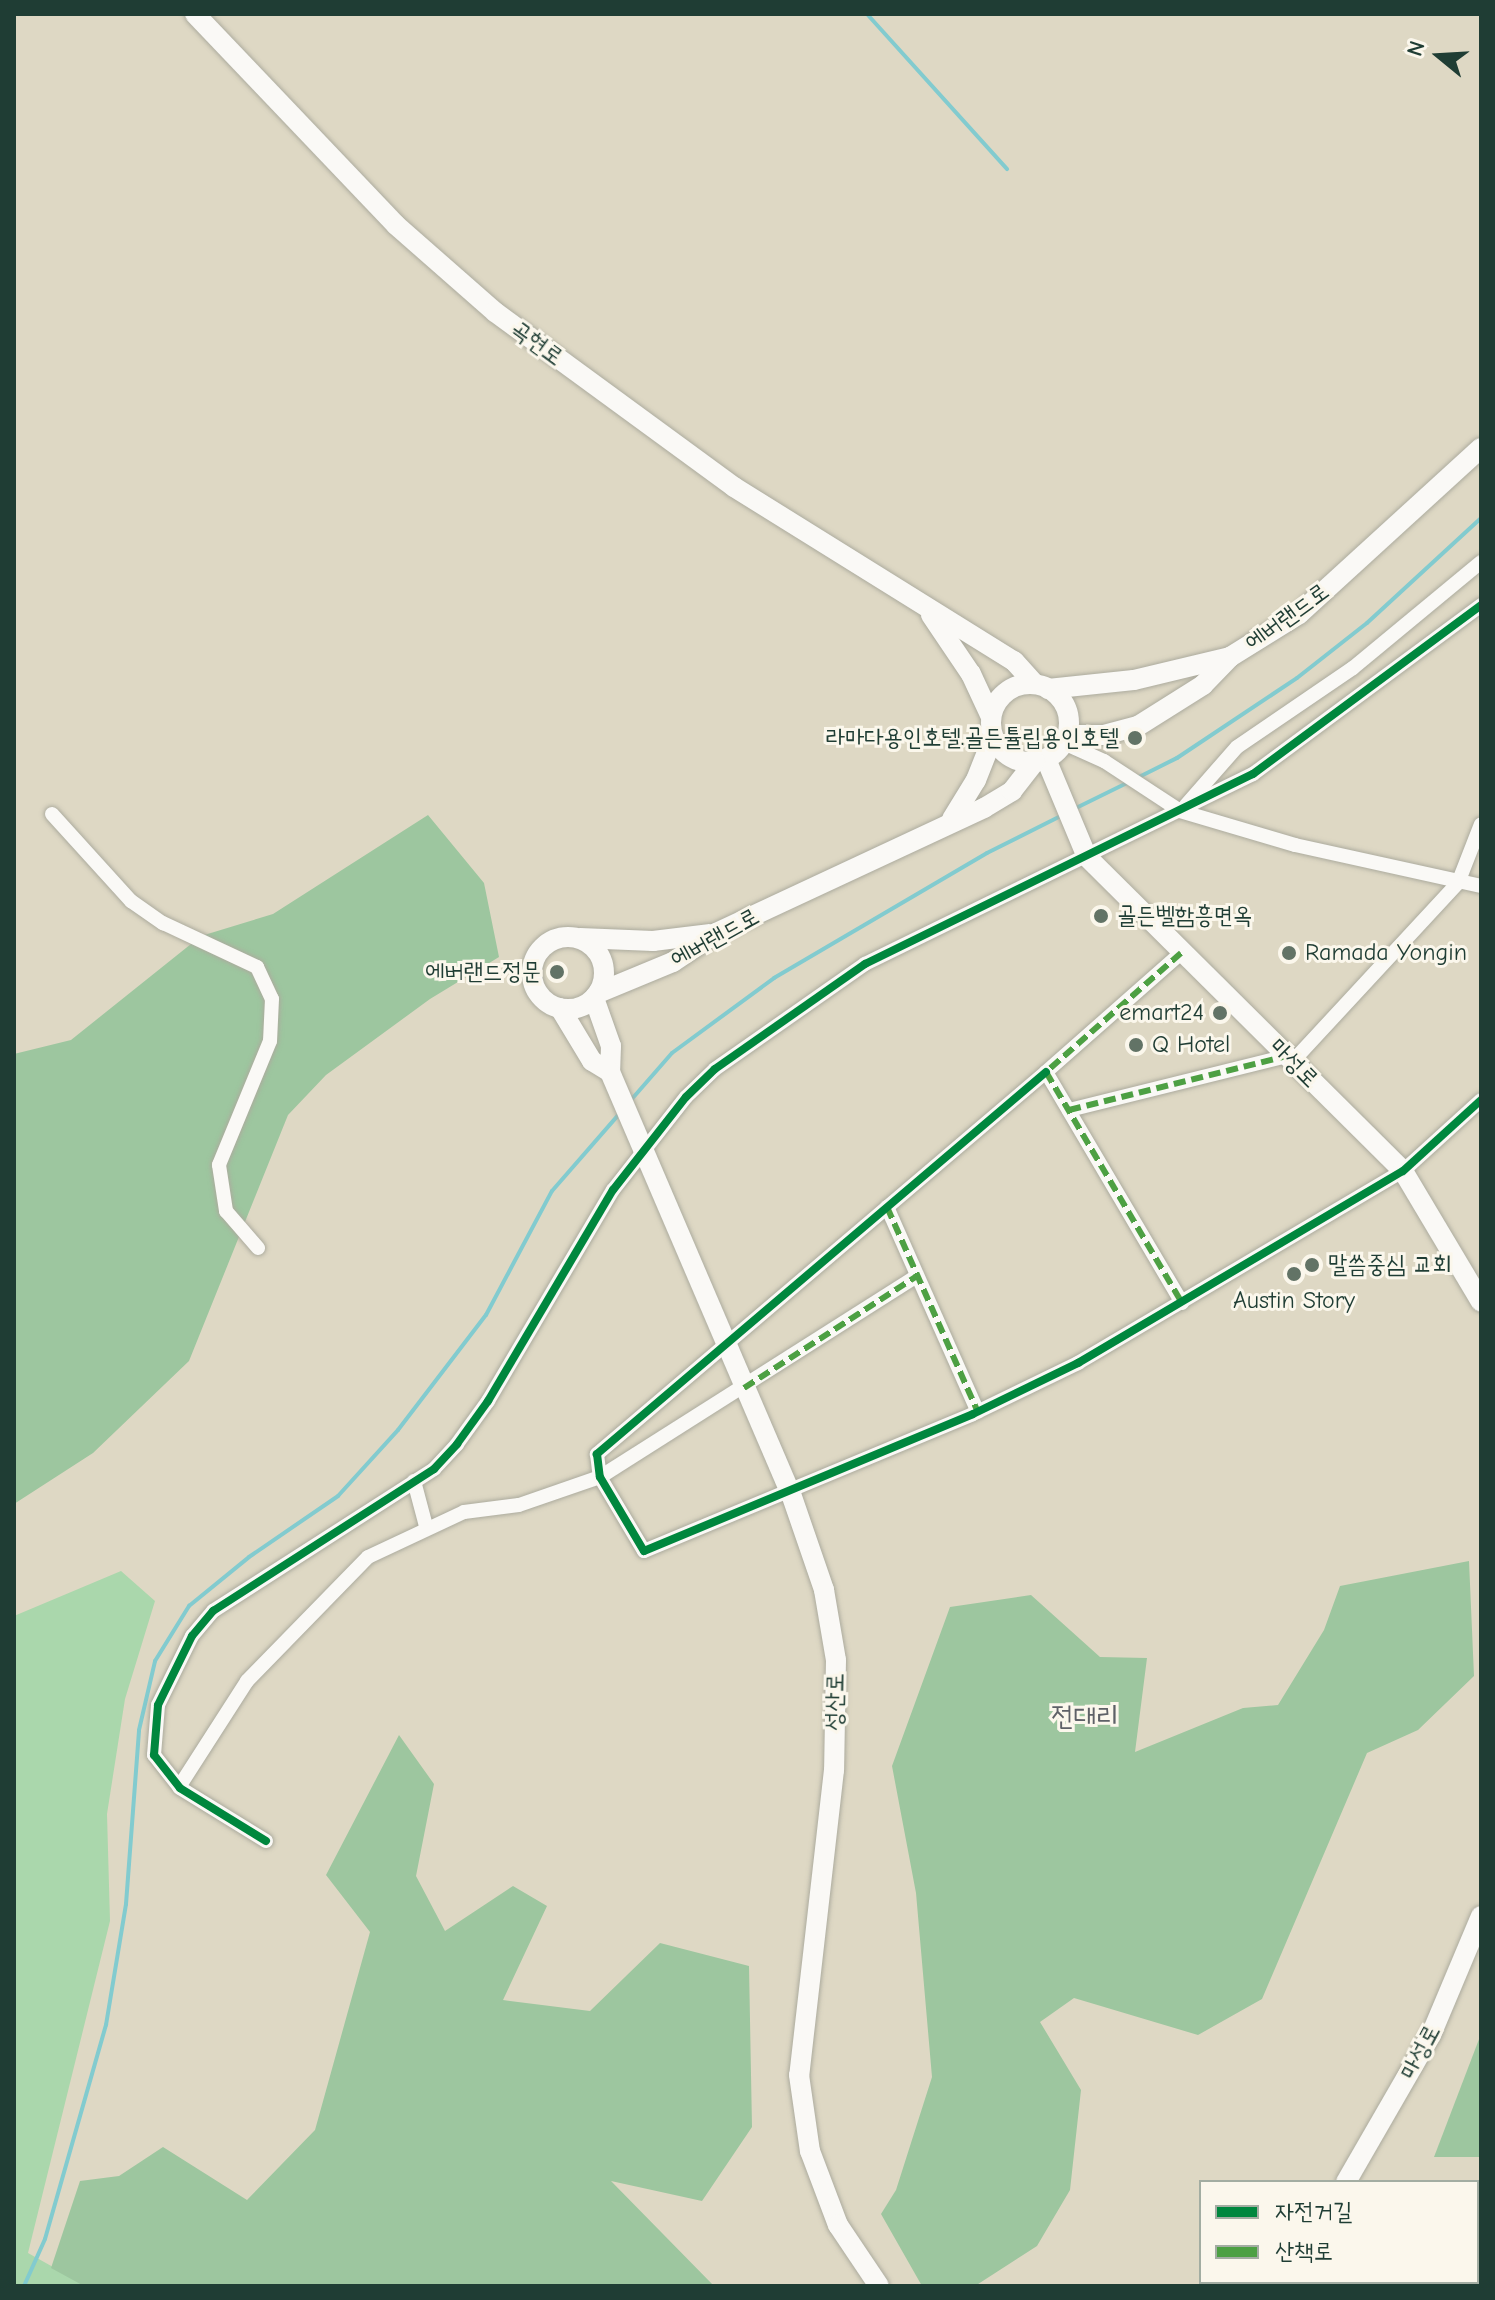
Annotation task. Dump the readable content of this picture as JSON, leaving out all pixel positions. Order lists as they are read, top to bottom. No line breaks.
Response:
{"streets":{"main road":["곡현로","에버랜드로","마성로","성산로"]},"crossings":[["곡현로","에버랜드로"]],"districts":["전대리"],"places":["라마다용인호텔.골든튤립용인호텔","골든벨함흥면옥","Ramada Yongin","에버랜드정문","emart24","Q Hotel","말씀중심 교회","Austin Story"],"legend":["자전거길","산책로"],"north":"left"}
